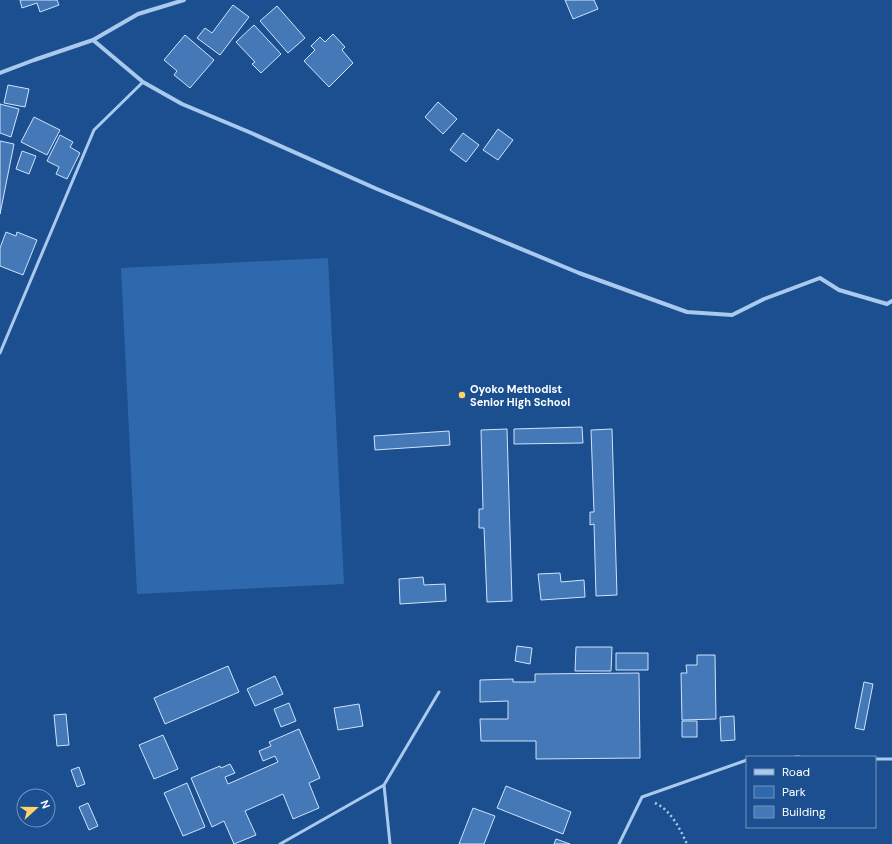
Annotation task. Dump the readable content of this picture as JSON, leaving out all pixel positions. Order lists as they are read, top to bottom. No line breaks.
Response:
{"places":["Oyoko Methodist Senior High School"],"legend":["Road","Park","Building"],"north":"right"}
